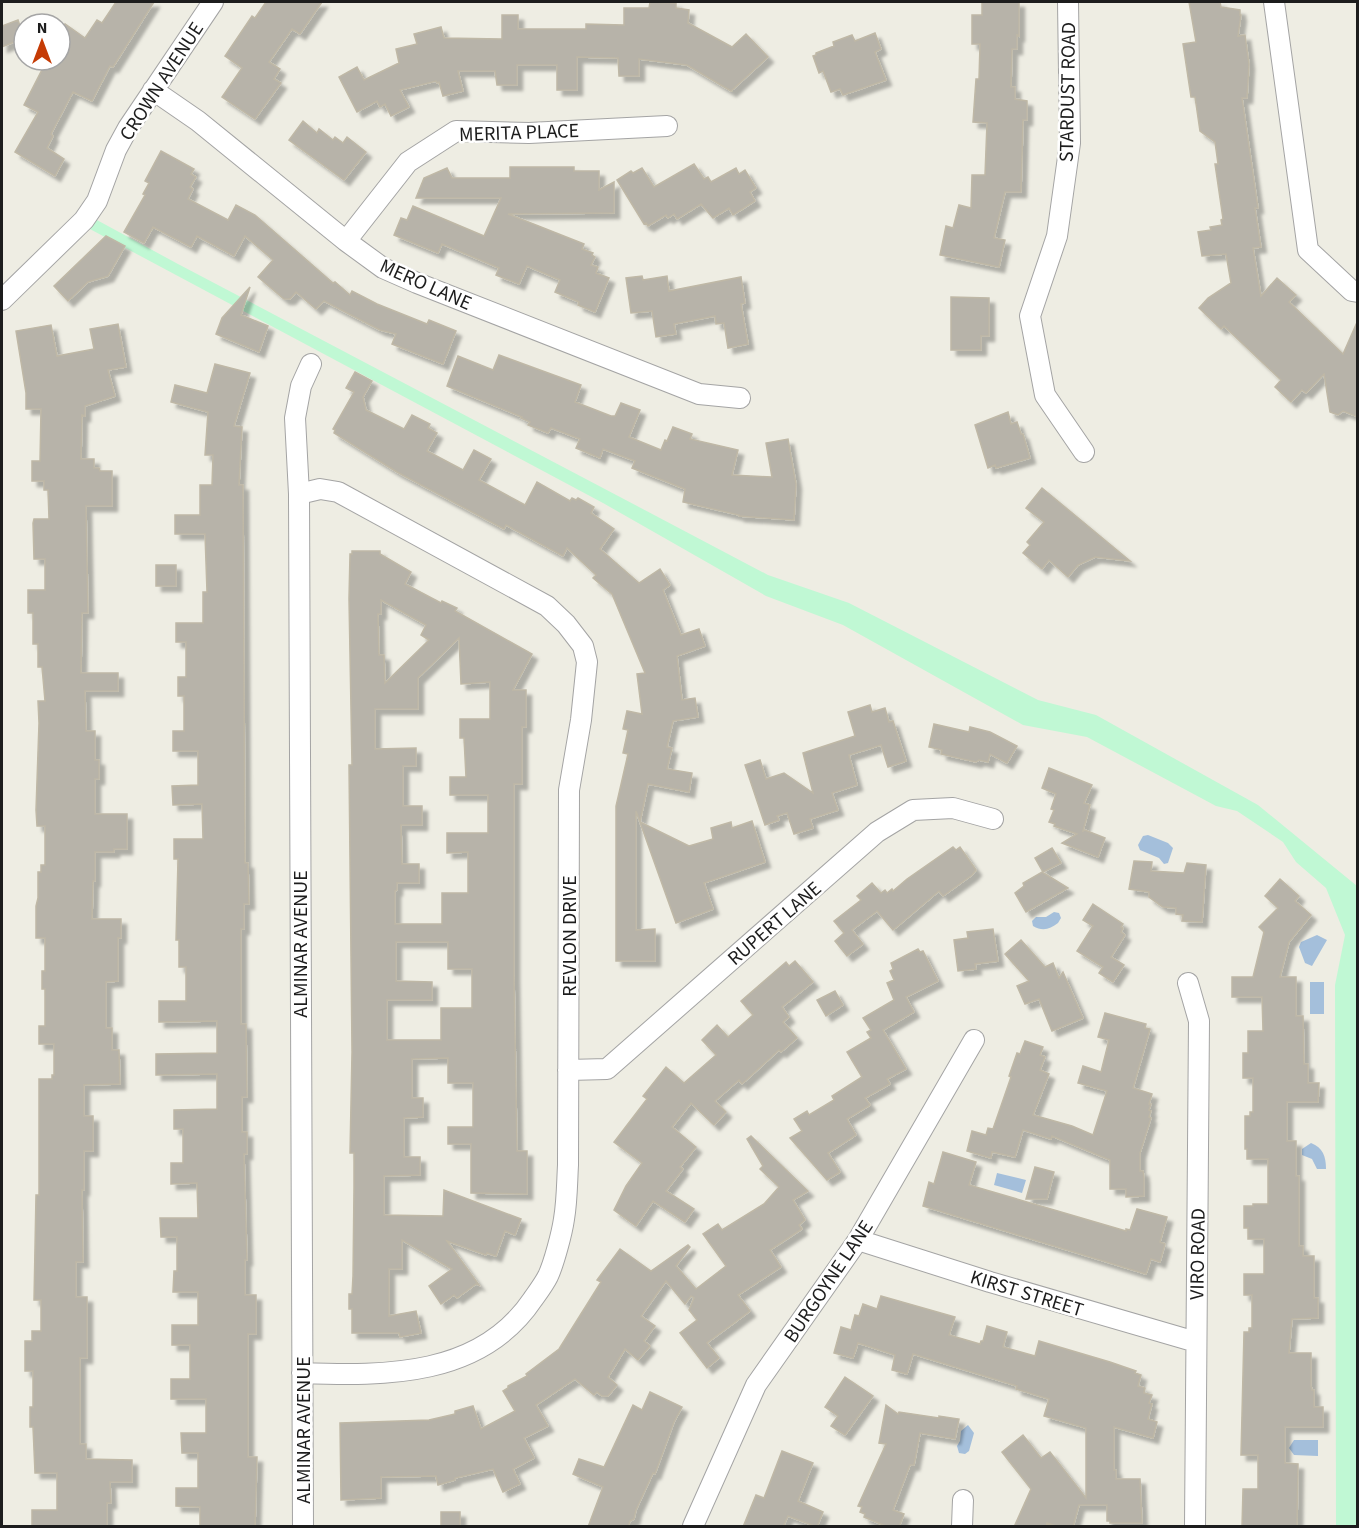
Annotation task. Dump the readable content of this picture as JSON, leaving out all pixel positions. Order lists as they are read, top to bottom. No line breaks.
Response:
{"streets":{"street":["CROWN AVENUE","STARDUST ROAD","MERITA PLACE","MERO LANE","RUPERT LANE","REVLON DRIVE","ALMINAR AVENUE","VIRO ROAD","BURGOYNE LANE","KIRST STREET"]},"crossings":[["CROWN AVENUE","MERO LANE"],["MERITA PLACE","MERO LANE"],["RUPERT LANE","REVLON DRIVE"],["REVLON DRIVE","ALMINAR AVENUE"],["VIRO ROAD","KIRST STREET"],["BURGOYNE LANE","KIRST STREET"]],"north":"top"}
